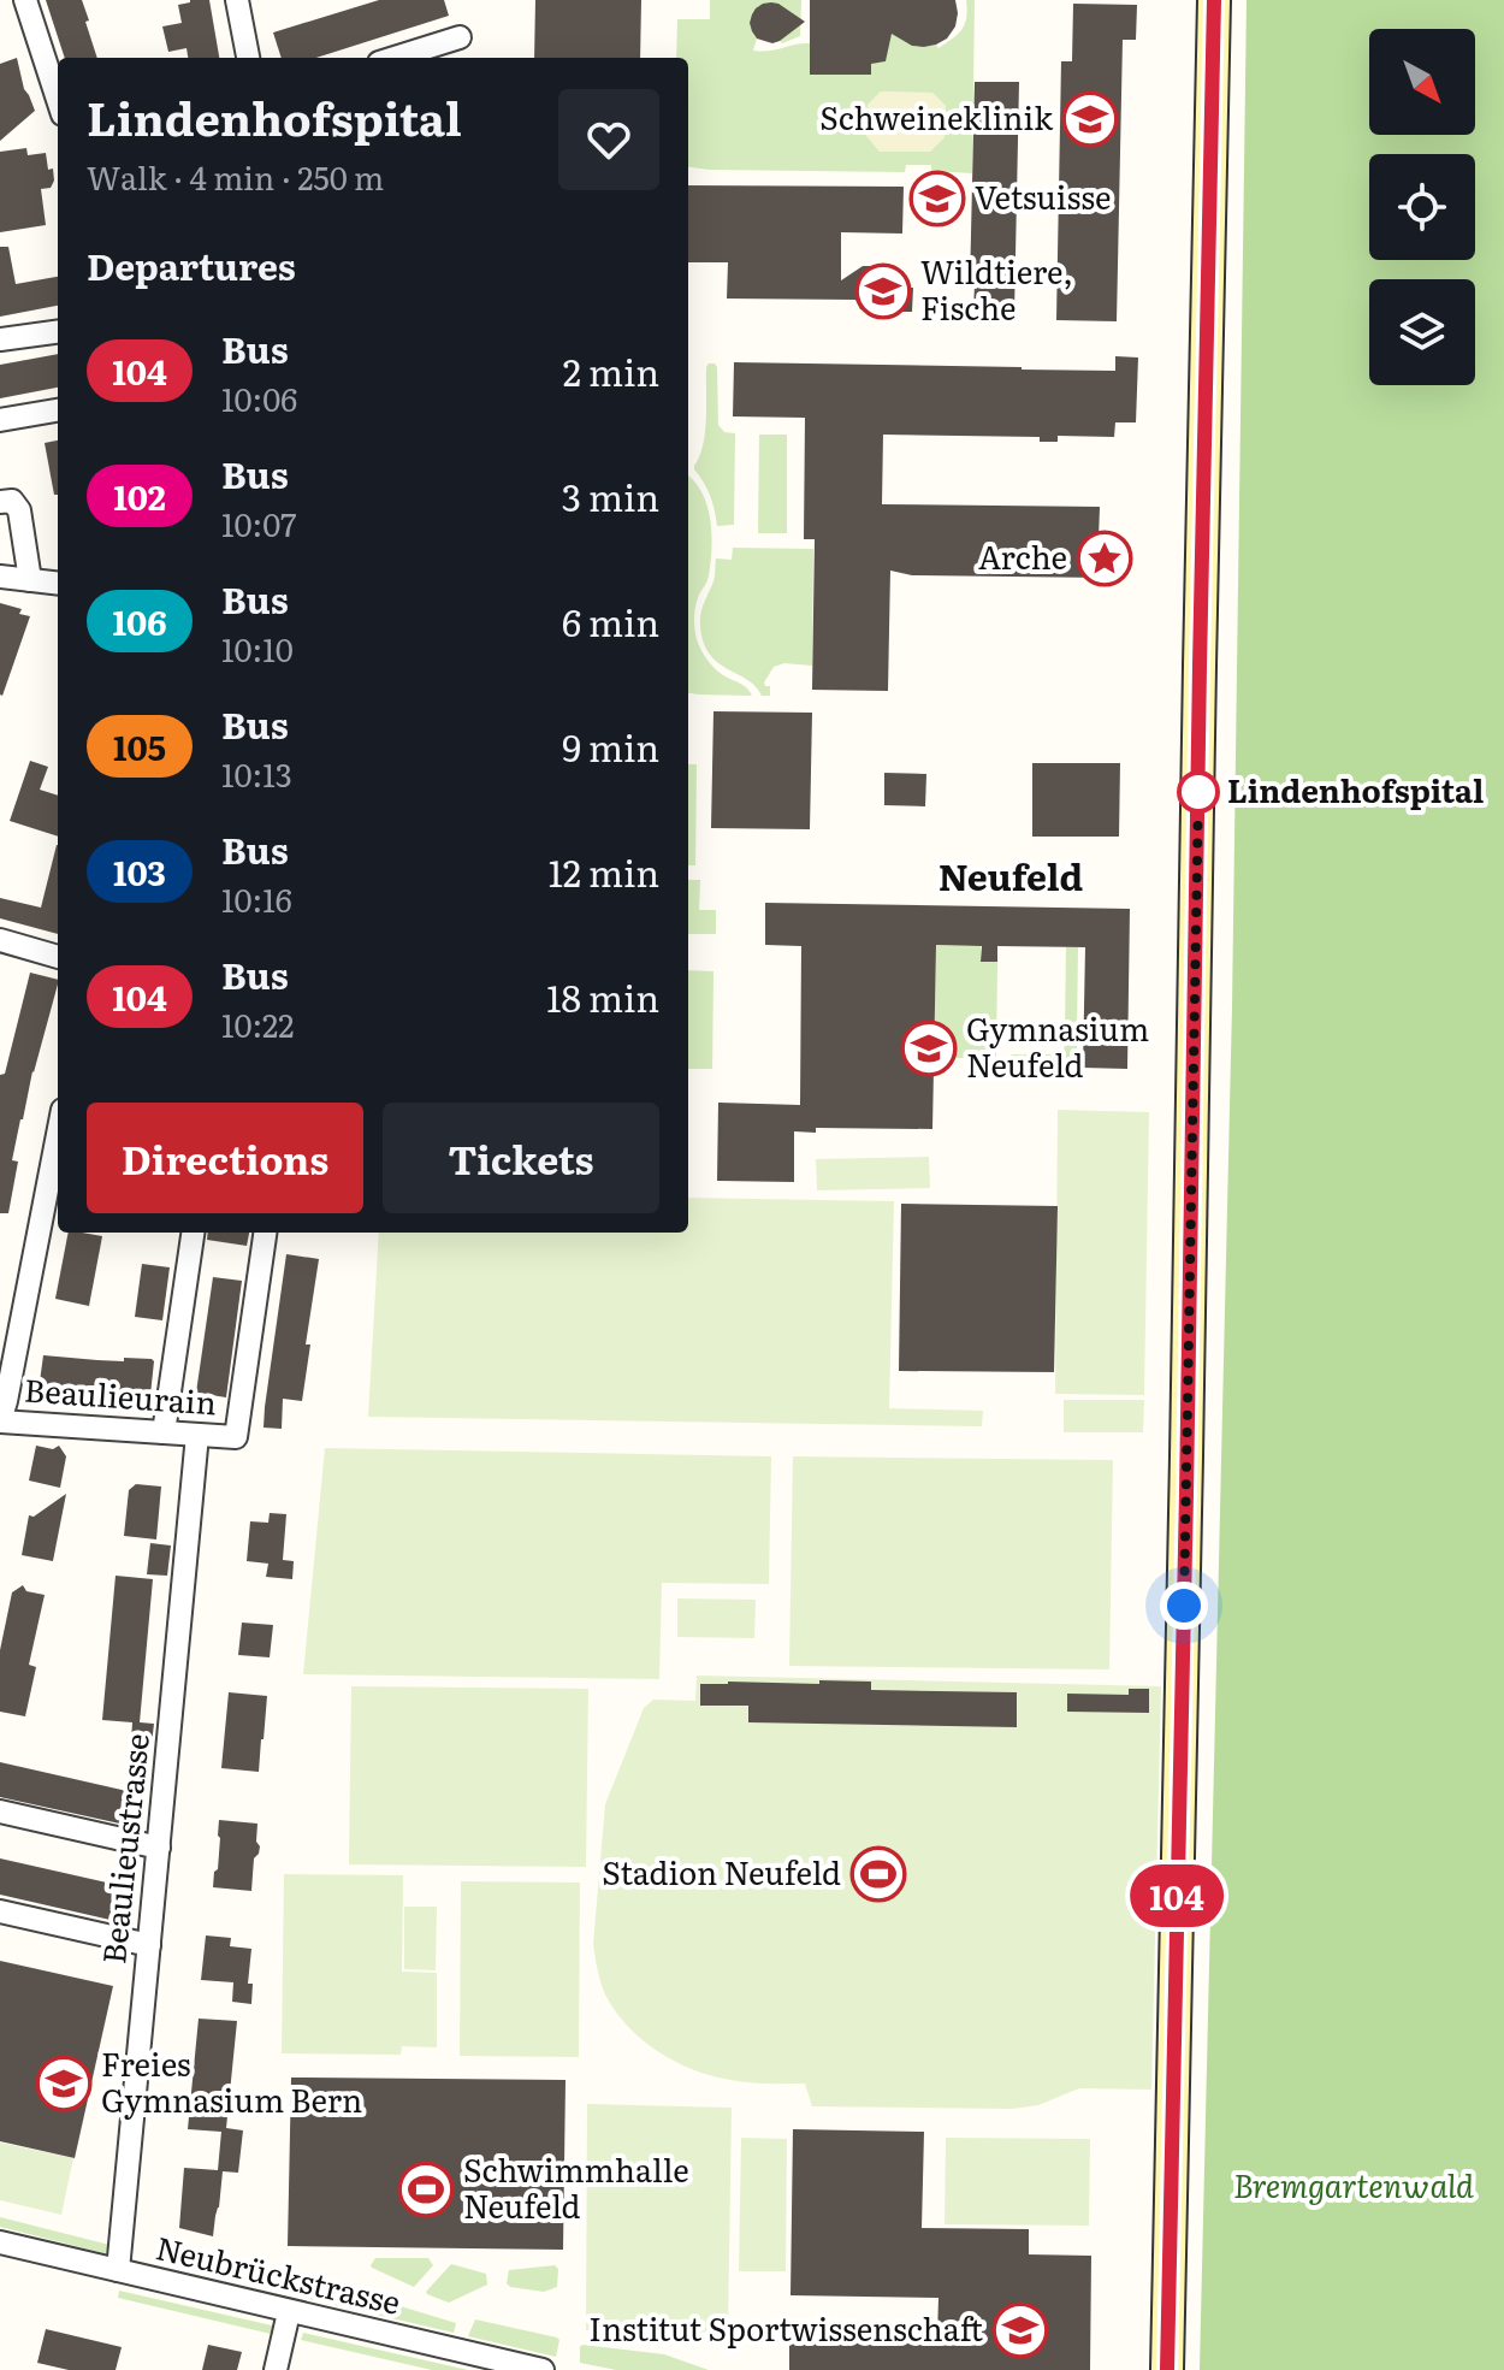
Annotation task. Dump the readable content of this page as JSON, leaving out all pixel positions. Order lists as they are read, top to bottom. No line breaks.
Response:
{"streets":{"street":["Beaulieurain","Beaulieustrasse","Neubrückstrasse"]},"crossings":[["Beaulieurain","Beaulieustrasse"],["Beaulieustrasse","Neubrückstrasse"]],"districts":["Neufeld"],"parks":["Bremgartenwald"],"places":{"school or university":["Schweineklinik","Vetsuisse","Wildtiere, Fische","Gymnasium Neufeld","Freies Gymnasium Bern","Institut Sportwissenschaft"],"place":["Arche"],"other":["Lindenhofspital"],"sports":["Stadion Neufeld","Schwimmhalle Neufeld"]},"lines":["bus line 104"],"north":"bottom right","page":{"on_map":"104","heading":[["Lindenhofspital","Walk · 4 min · 250 m"],"Departures"],"list":[{"mark":"104","name":"Bus","note":"10:06","value":"2 min"},{"mark":"102","name":"Bus","note":"10:07","value":"3 min"},{"mark":"106","name":"Bus","note":"10:10","value":"6 min"},{"mark":"105","name":"Bus","note":"10:13","value":"9 min"},{"mark":"103","name":"Bus","note":"10:16","value":"12 min"},{"mark":"104","name":"Bus","note":"10:22","value":"18 min"}],"buttons":["Directions","Tickets"]}}
